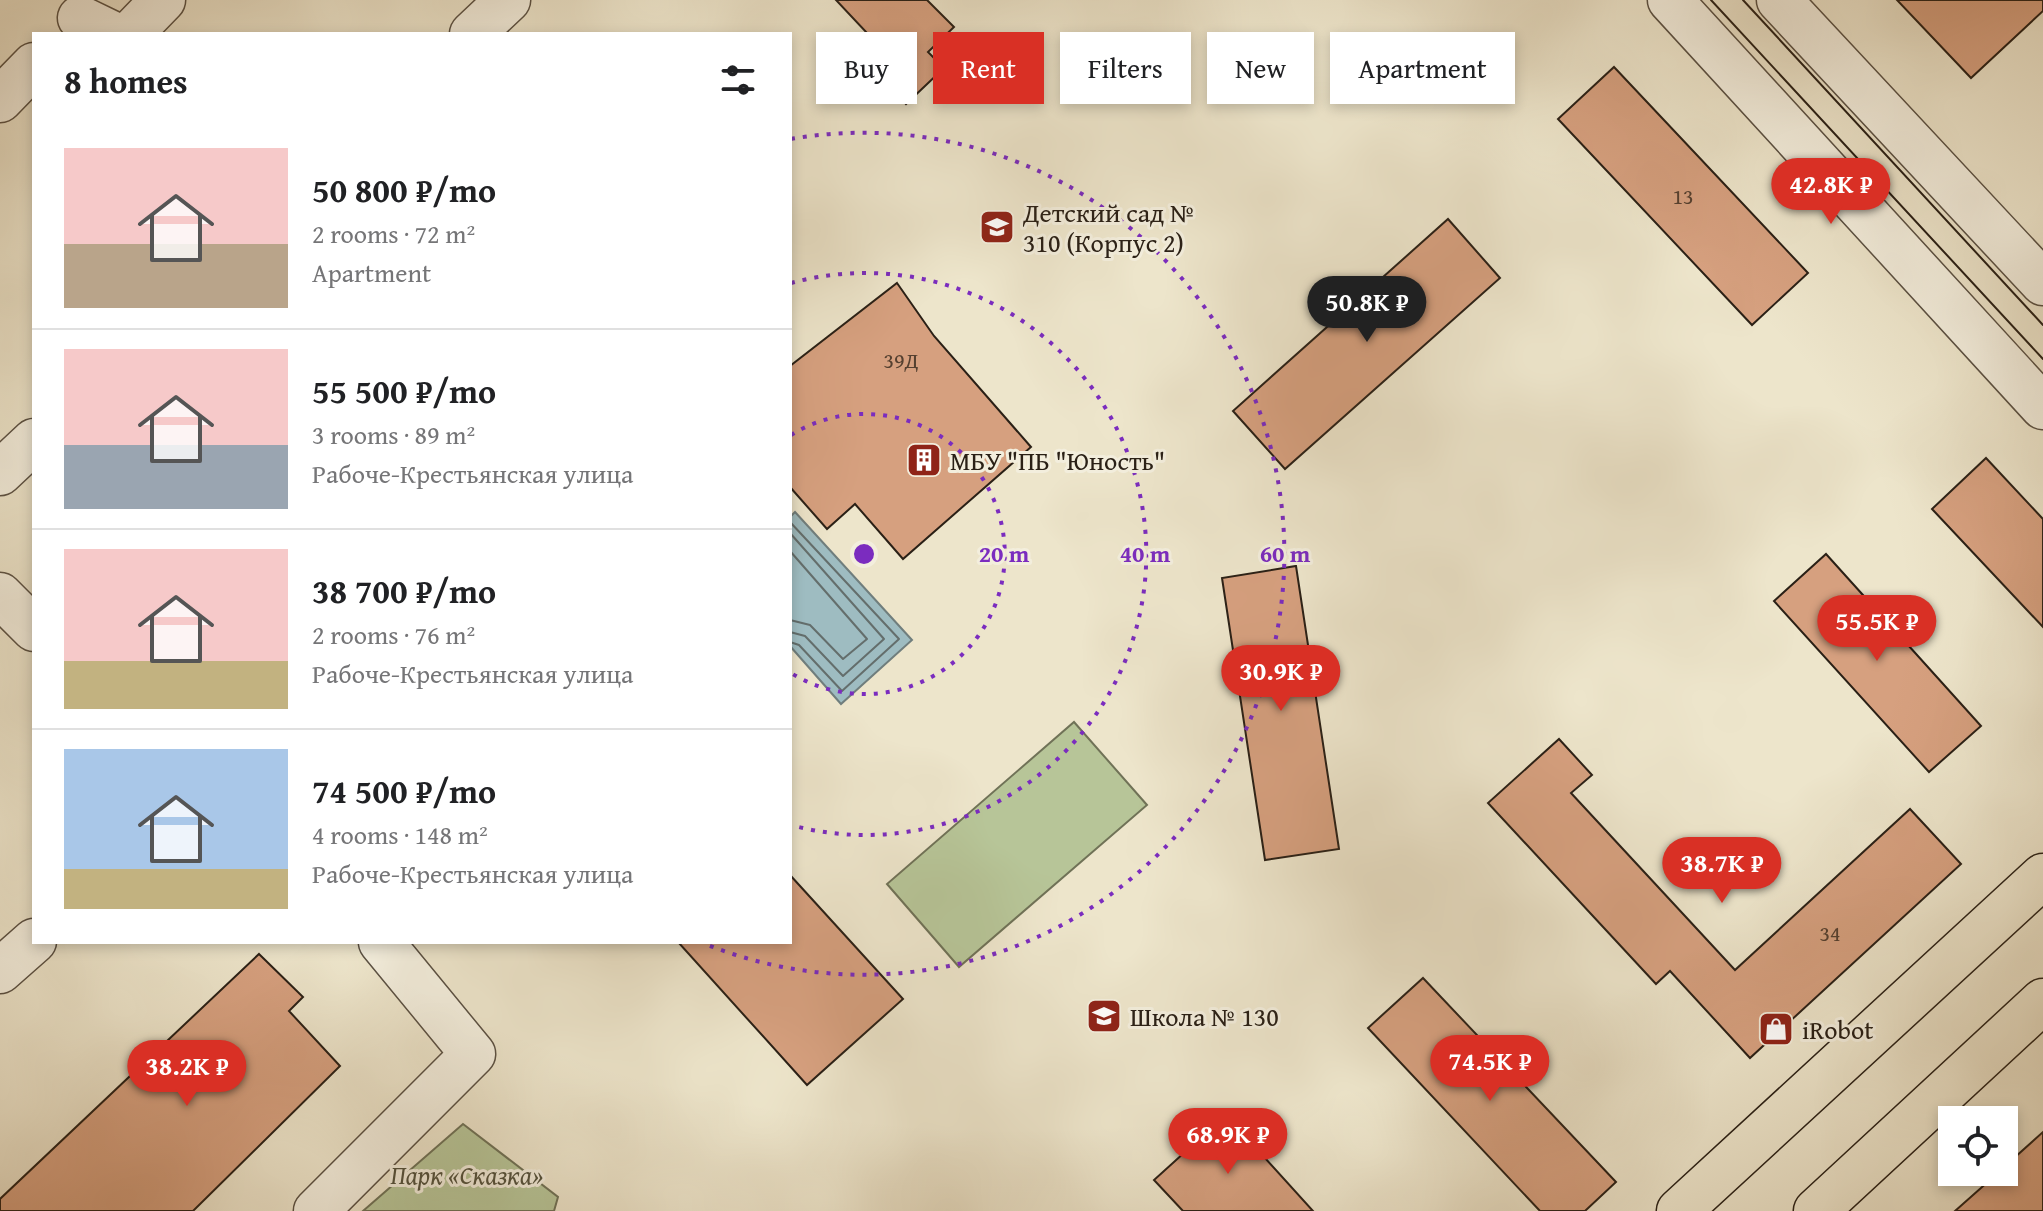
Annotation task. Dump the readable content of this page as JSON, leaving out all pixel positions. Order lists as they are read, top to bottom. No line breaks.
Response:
{"parks":["Парк «Сказка»"],"places":{"school or university":["Детский сад № 310 (Корпус 2)","Школа № 130"],"building":["МБУ \"ПБ \"Юность\""],"shop":["iRobot"]},"house_numbers":["13","39Д","34"],"page":{"chip":["Buy","Rent","Filters","New","Apartment"],"heading":"8 homes","list":[{"name":"50 800 ₽/mo","note":"2 rooms · 72 m² · Apartment"},{"name":"55 500 ₽/mo","note":"3 rooms · 89 m² · Рабоче-Крестьянская улица"},{"name":"38 700 ₽/mo","note":"2 rooms · 76 m² · Рабоче-Крестьянская улица"},{"name":"74 500 ₽/mo","note":"4 rooms · 148 m² · Рабоче-Крестьянская улица"}],"price":["42.8K ₽","50.8K ₽","55.5K ₽","30.9K ₽","38.7K ₽","74.5K ₽","38.2K ₽","68.9K ₽"]},"rings":["20 m","40 m","60 m"]}
